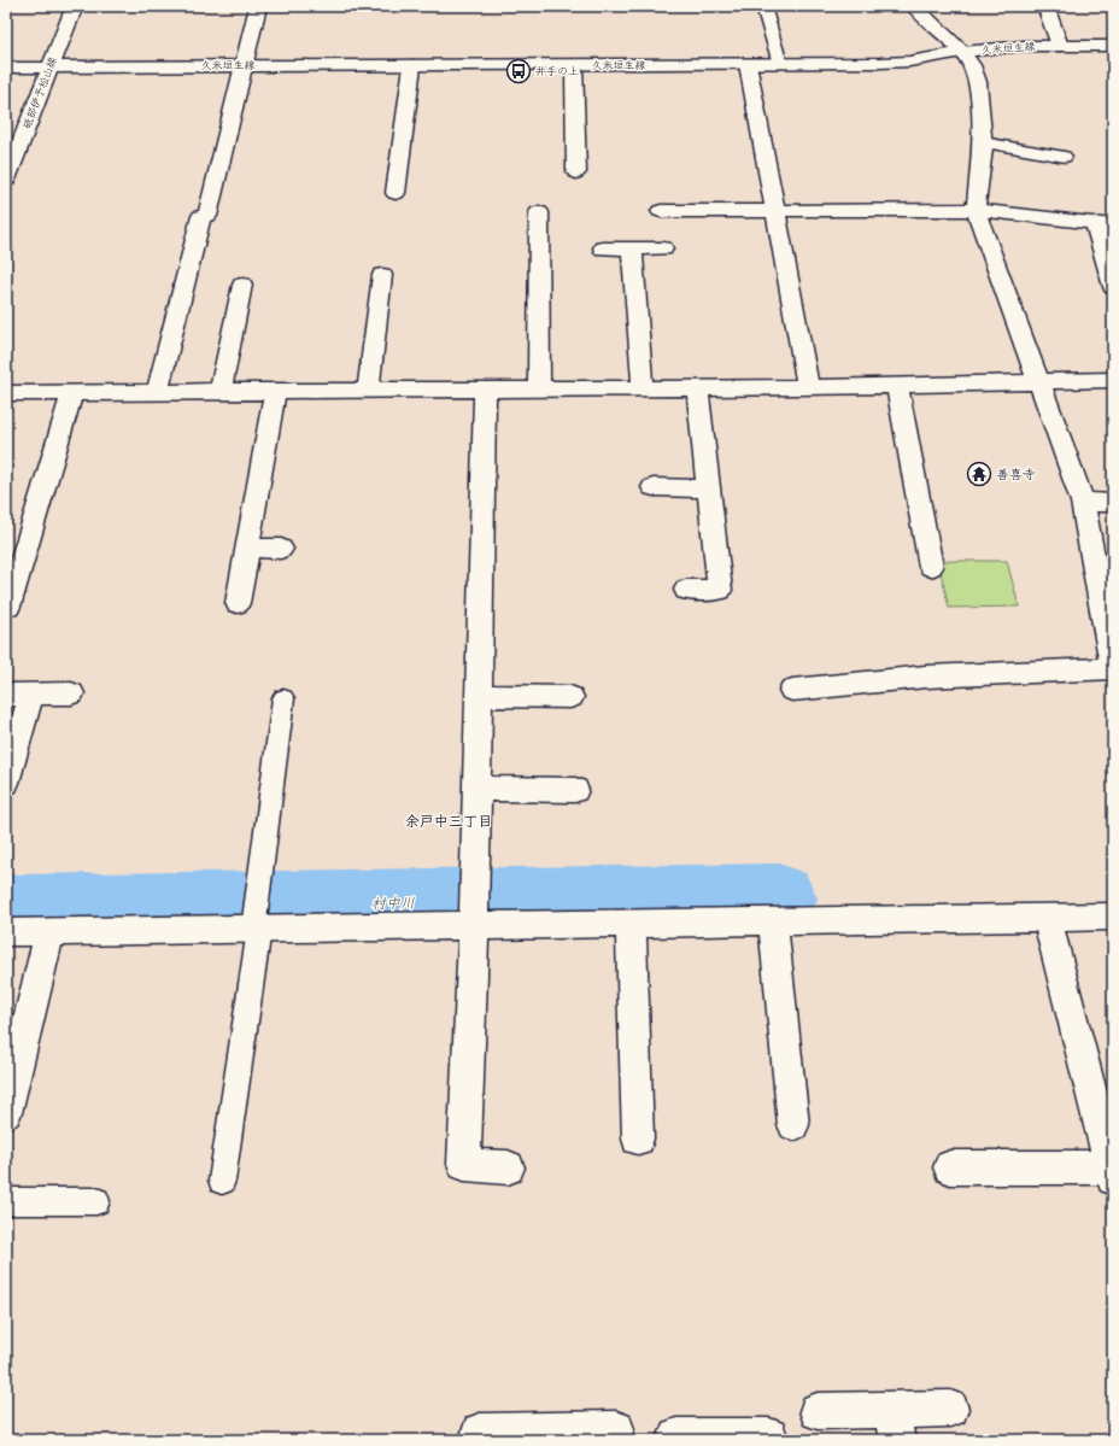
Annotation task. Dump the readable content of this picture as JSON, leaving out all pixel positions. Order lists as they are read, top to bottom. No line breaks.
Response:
{"streets":{"street":["久米垣生線","砥部伊予松山線"]},"crossings":[["久米垣生線","砥部伊予松山線"]],"districts":["余戸中三丁目"],"water":["村中川"],"places":{"bus stop":["井手の上"],"temple":["善喜寺"]}}
